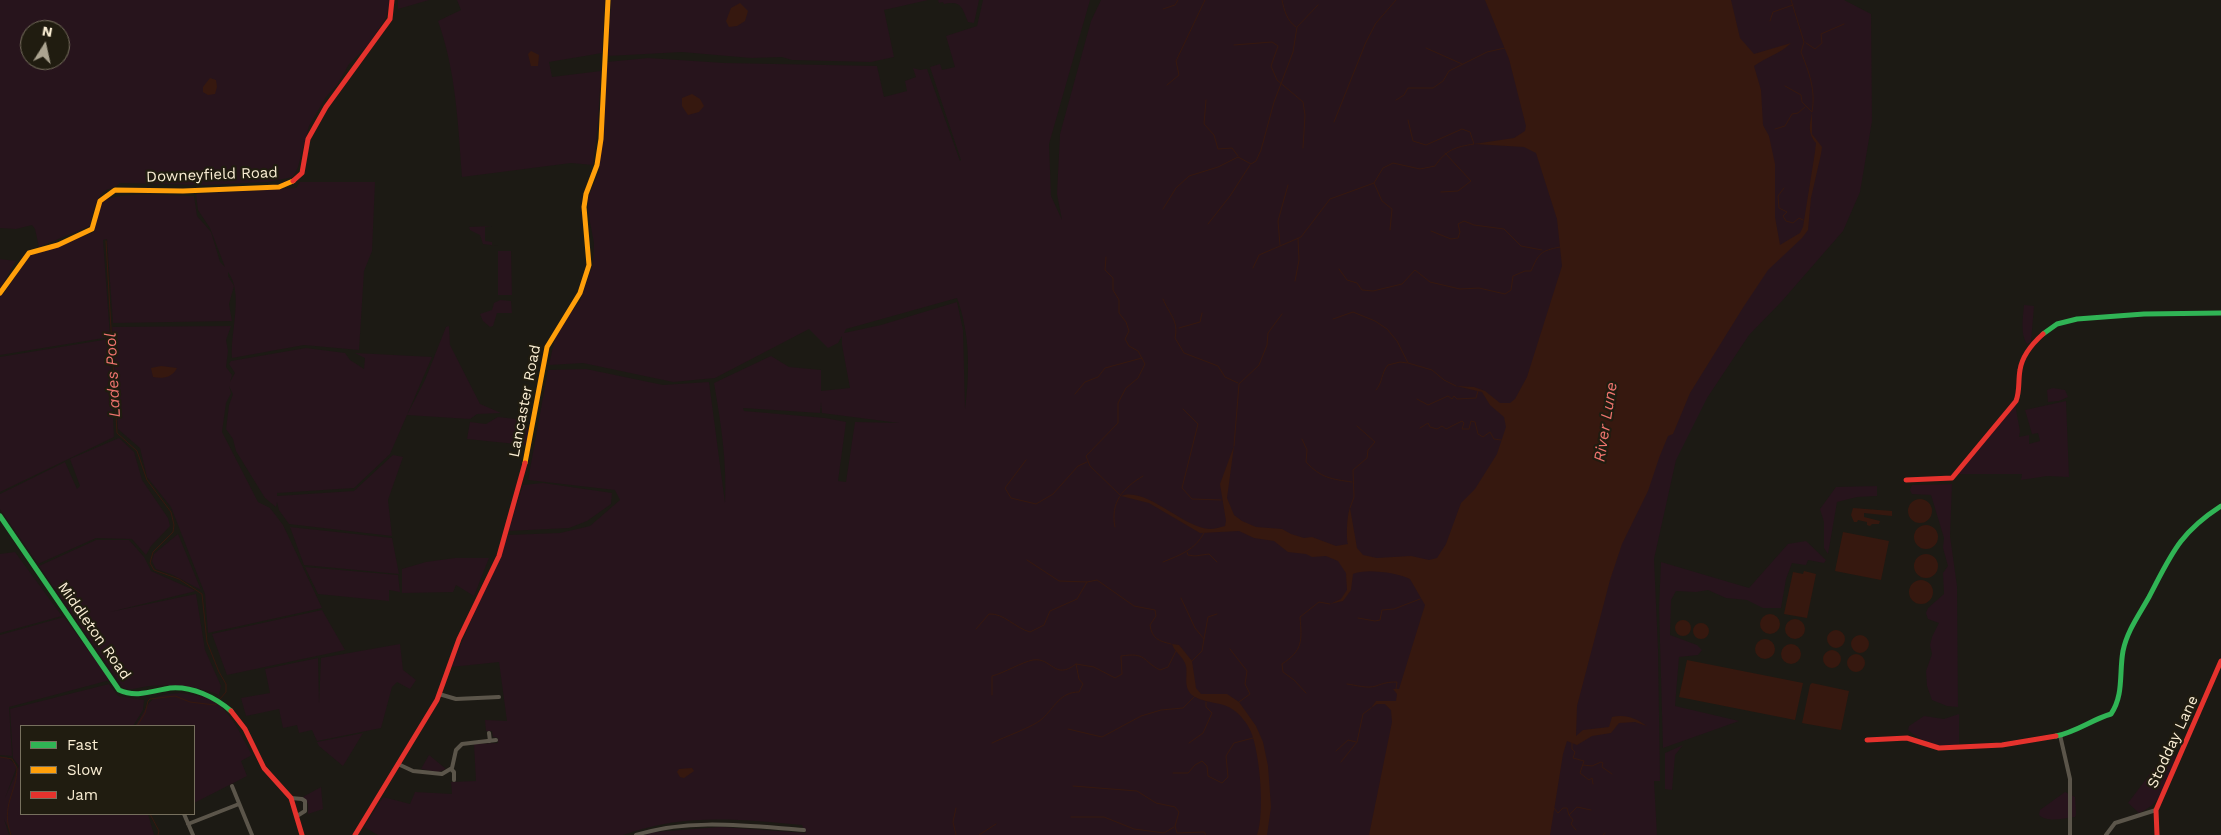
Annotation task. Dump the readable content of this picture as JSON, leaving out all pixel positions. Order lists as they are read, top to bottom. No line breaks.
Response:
{"streets":{"street":["Downeyfield Road","Lancaster Road","Middleton Road","Stodday Lane"]},"water":["Lades Pool","River Lune"],"legend":["Fast","Slow","Jam"],"north":"top"}
